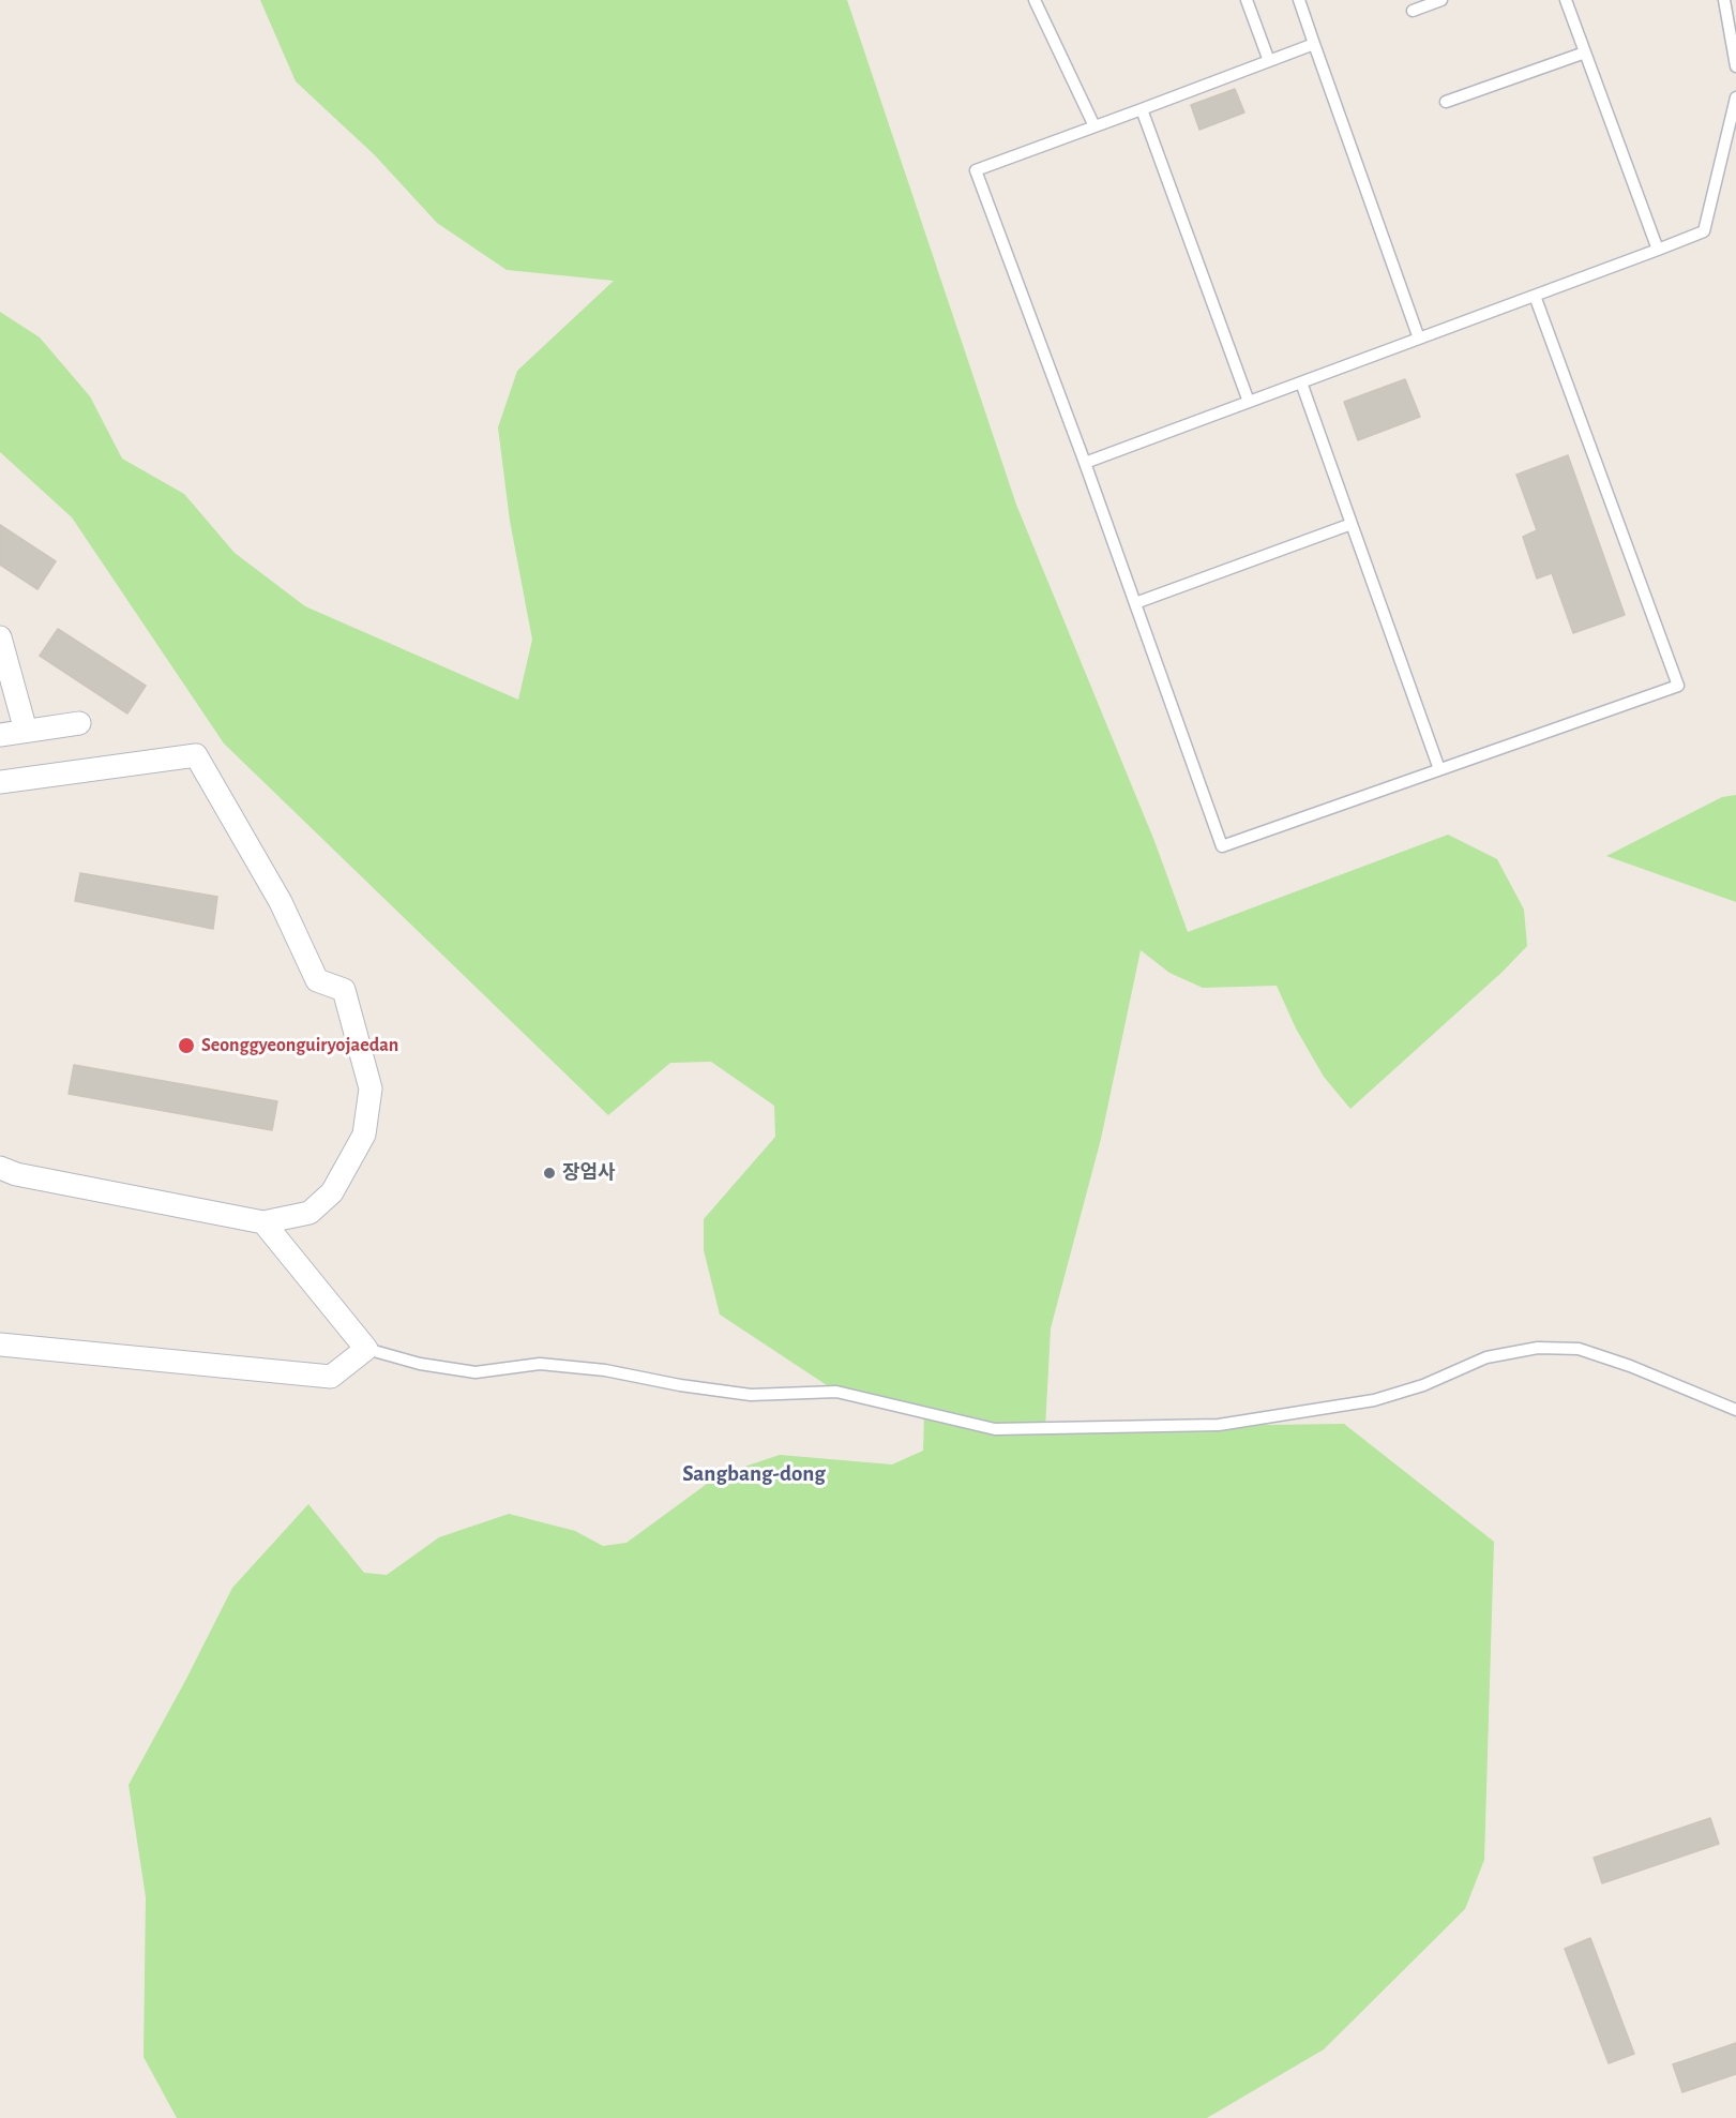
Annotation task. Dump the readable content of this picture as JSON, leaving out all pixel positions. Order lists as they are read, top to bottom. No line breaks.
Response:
{"districts":["Sangbang-dong"],"places":["Seonggyeonguiryojaedan","장엄사"]}
